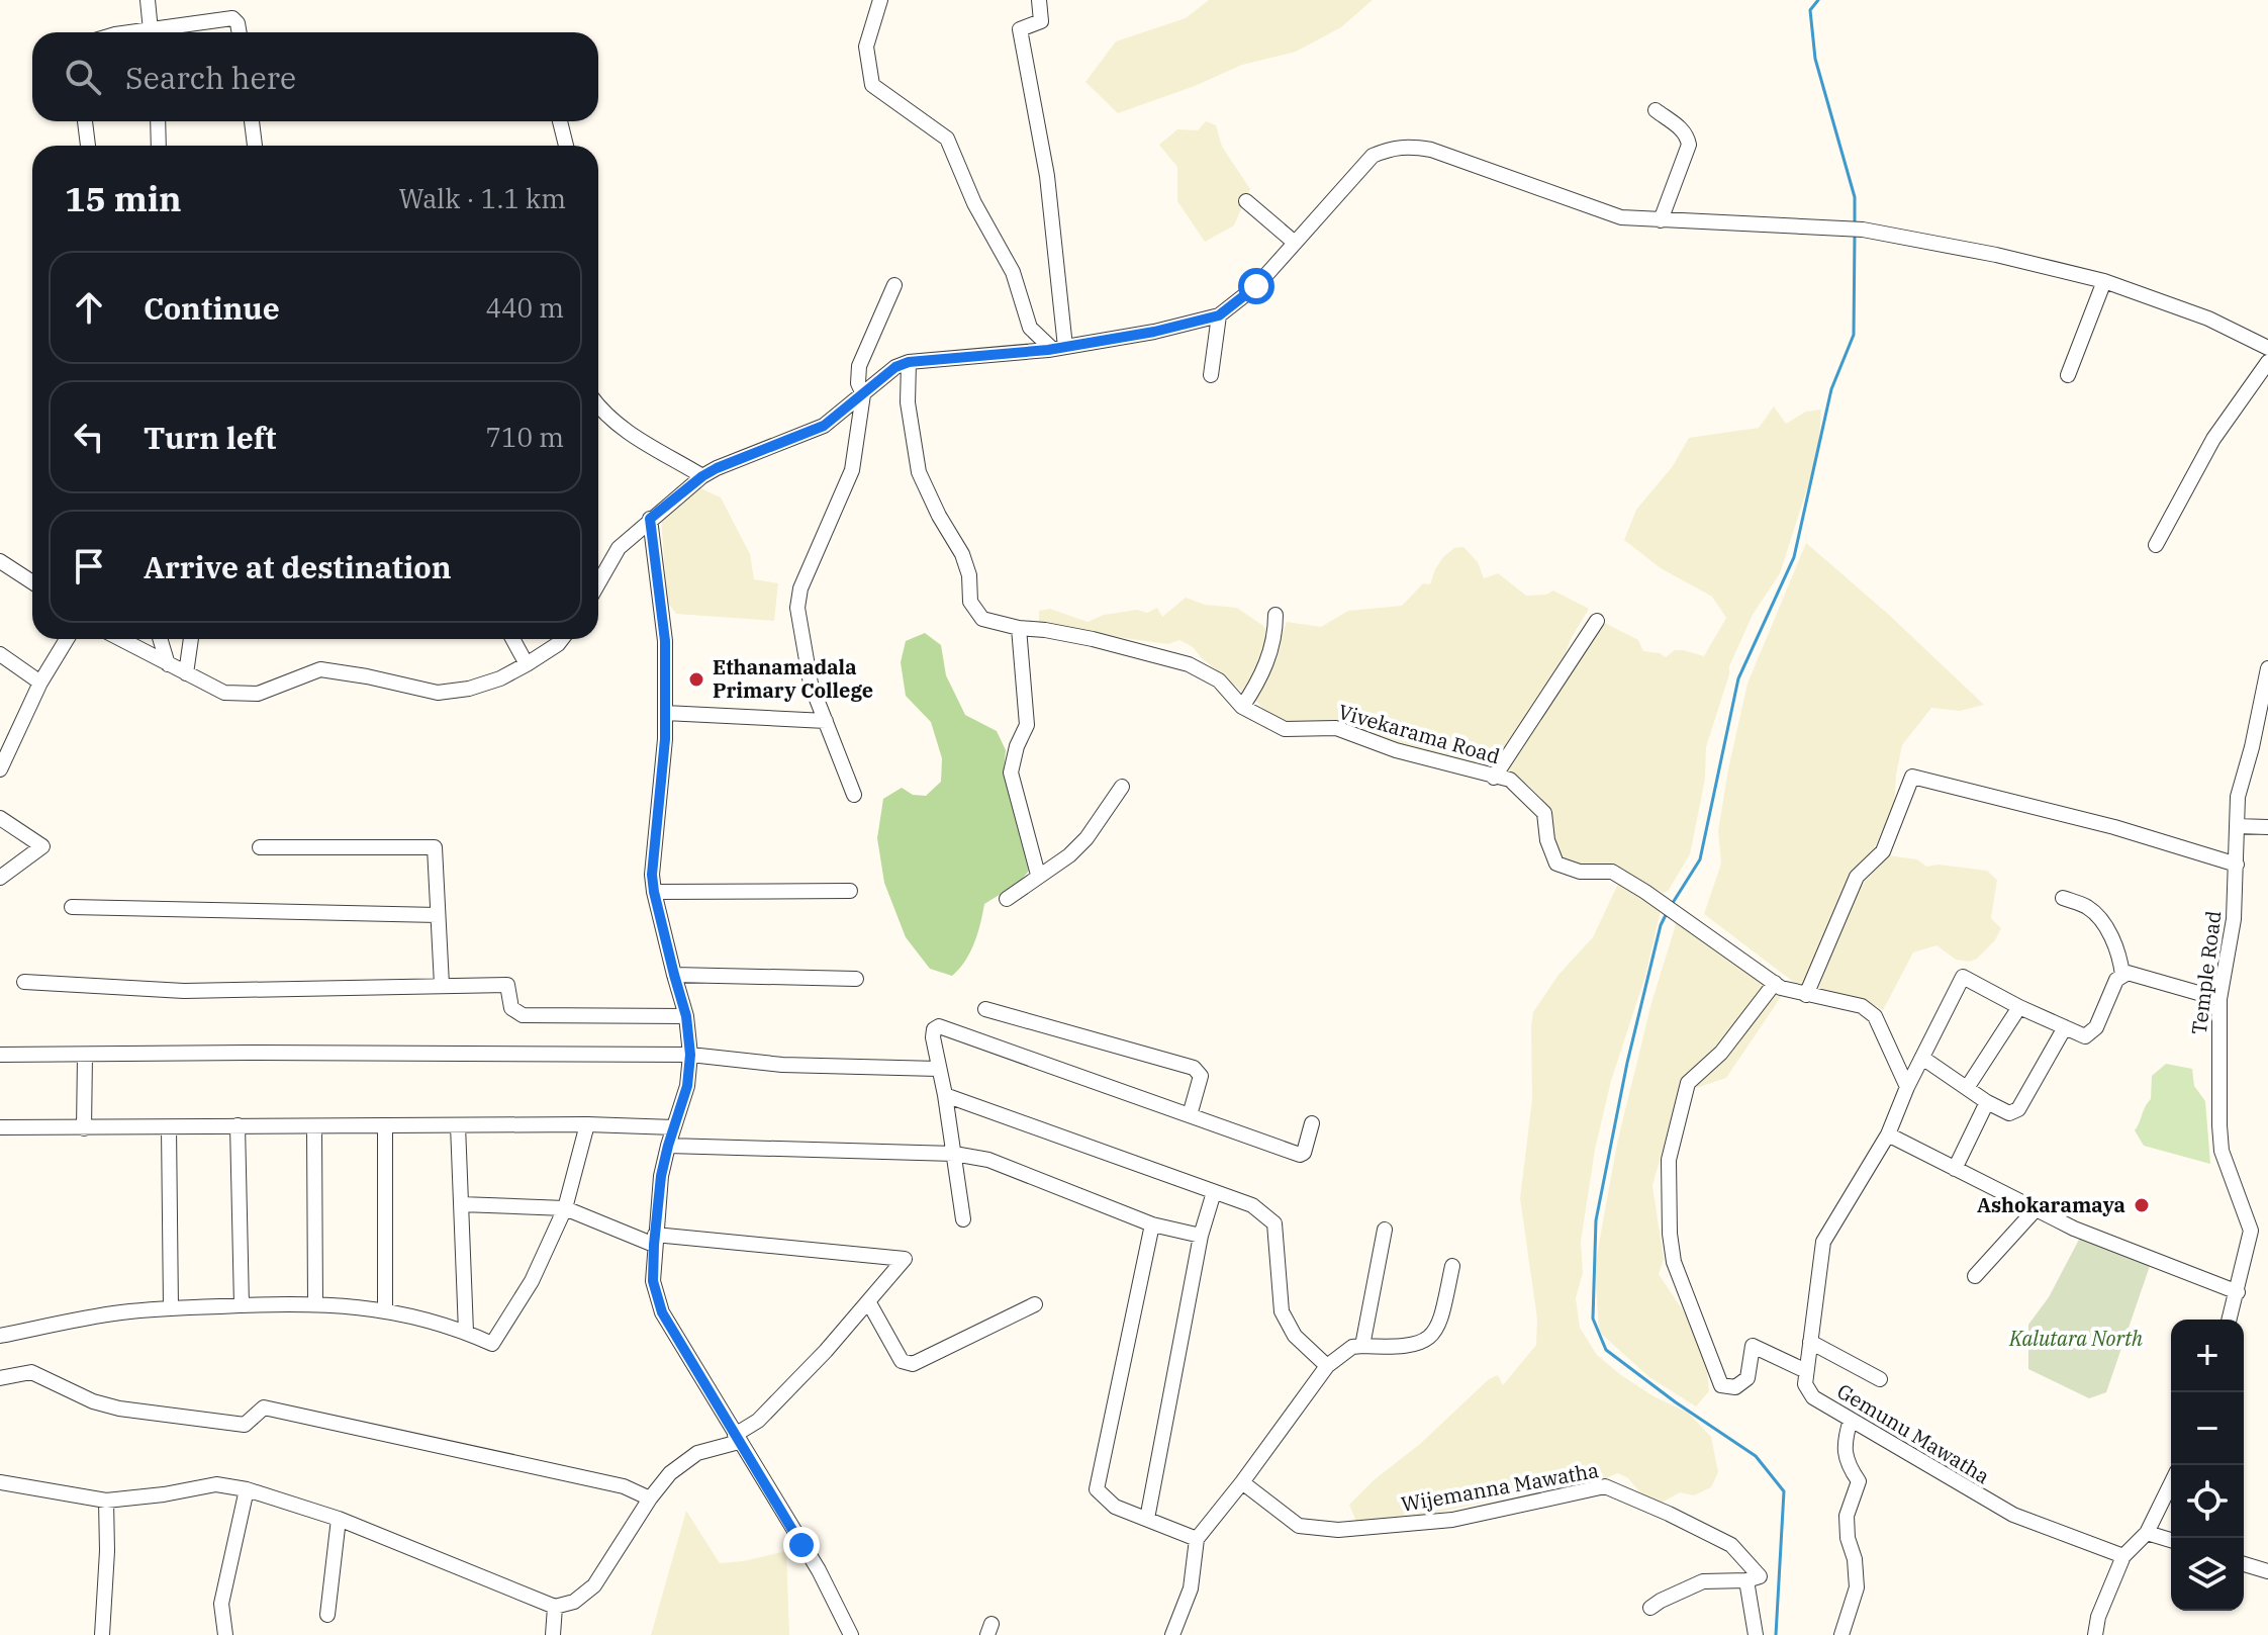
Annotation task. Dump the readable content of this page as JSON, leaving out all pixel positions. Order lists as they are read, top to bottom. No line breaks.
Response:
{"streets":{"street":["Vivekarama Road","Temple Road","Gemunu Mawatha","Wijemanna Mawatha"]},"parks":["Kalutara North"],"places":["Ethanamadala Primary College","Ashokaramaya"],"page":{"search":"Search here","heading":["15 min","Walk · 1.1 km"],"list":[["Continue","440 m"],["Turn left","710 m"],"Arrive at destination"],"map_buttons":["+","−"]}}
